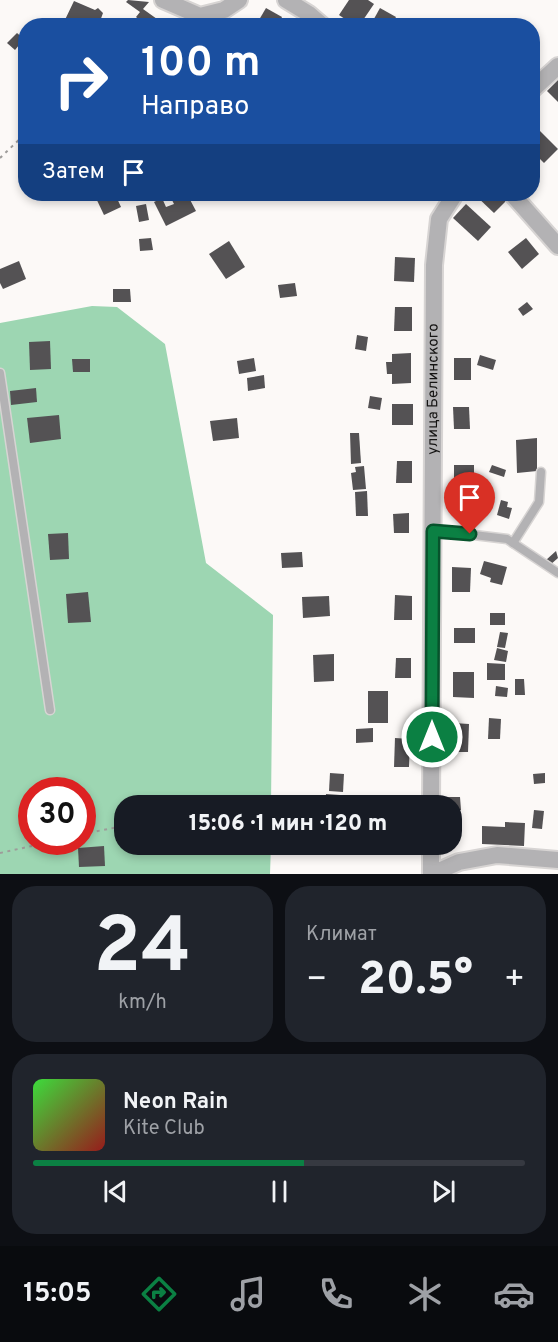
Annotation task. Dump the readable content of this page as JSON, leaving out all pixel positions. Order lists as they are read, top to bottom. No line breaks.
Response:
{"streets":{"street":["улица Белинского"]},"page":{"turn":["100 m","Направо"],"then":"Затем","limit":"30","trip":"15:06 · 1 мин · 120 m","tile":[["24","km/h"],"Климат"],"heat":["−","20.5°","+"],"song":["Neon Rain","Kite Club"],"tabs":"15:05"}}
